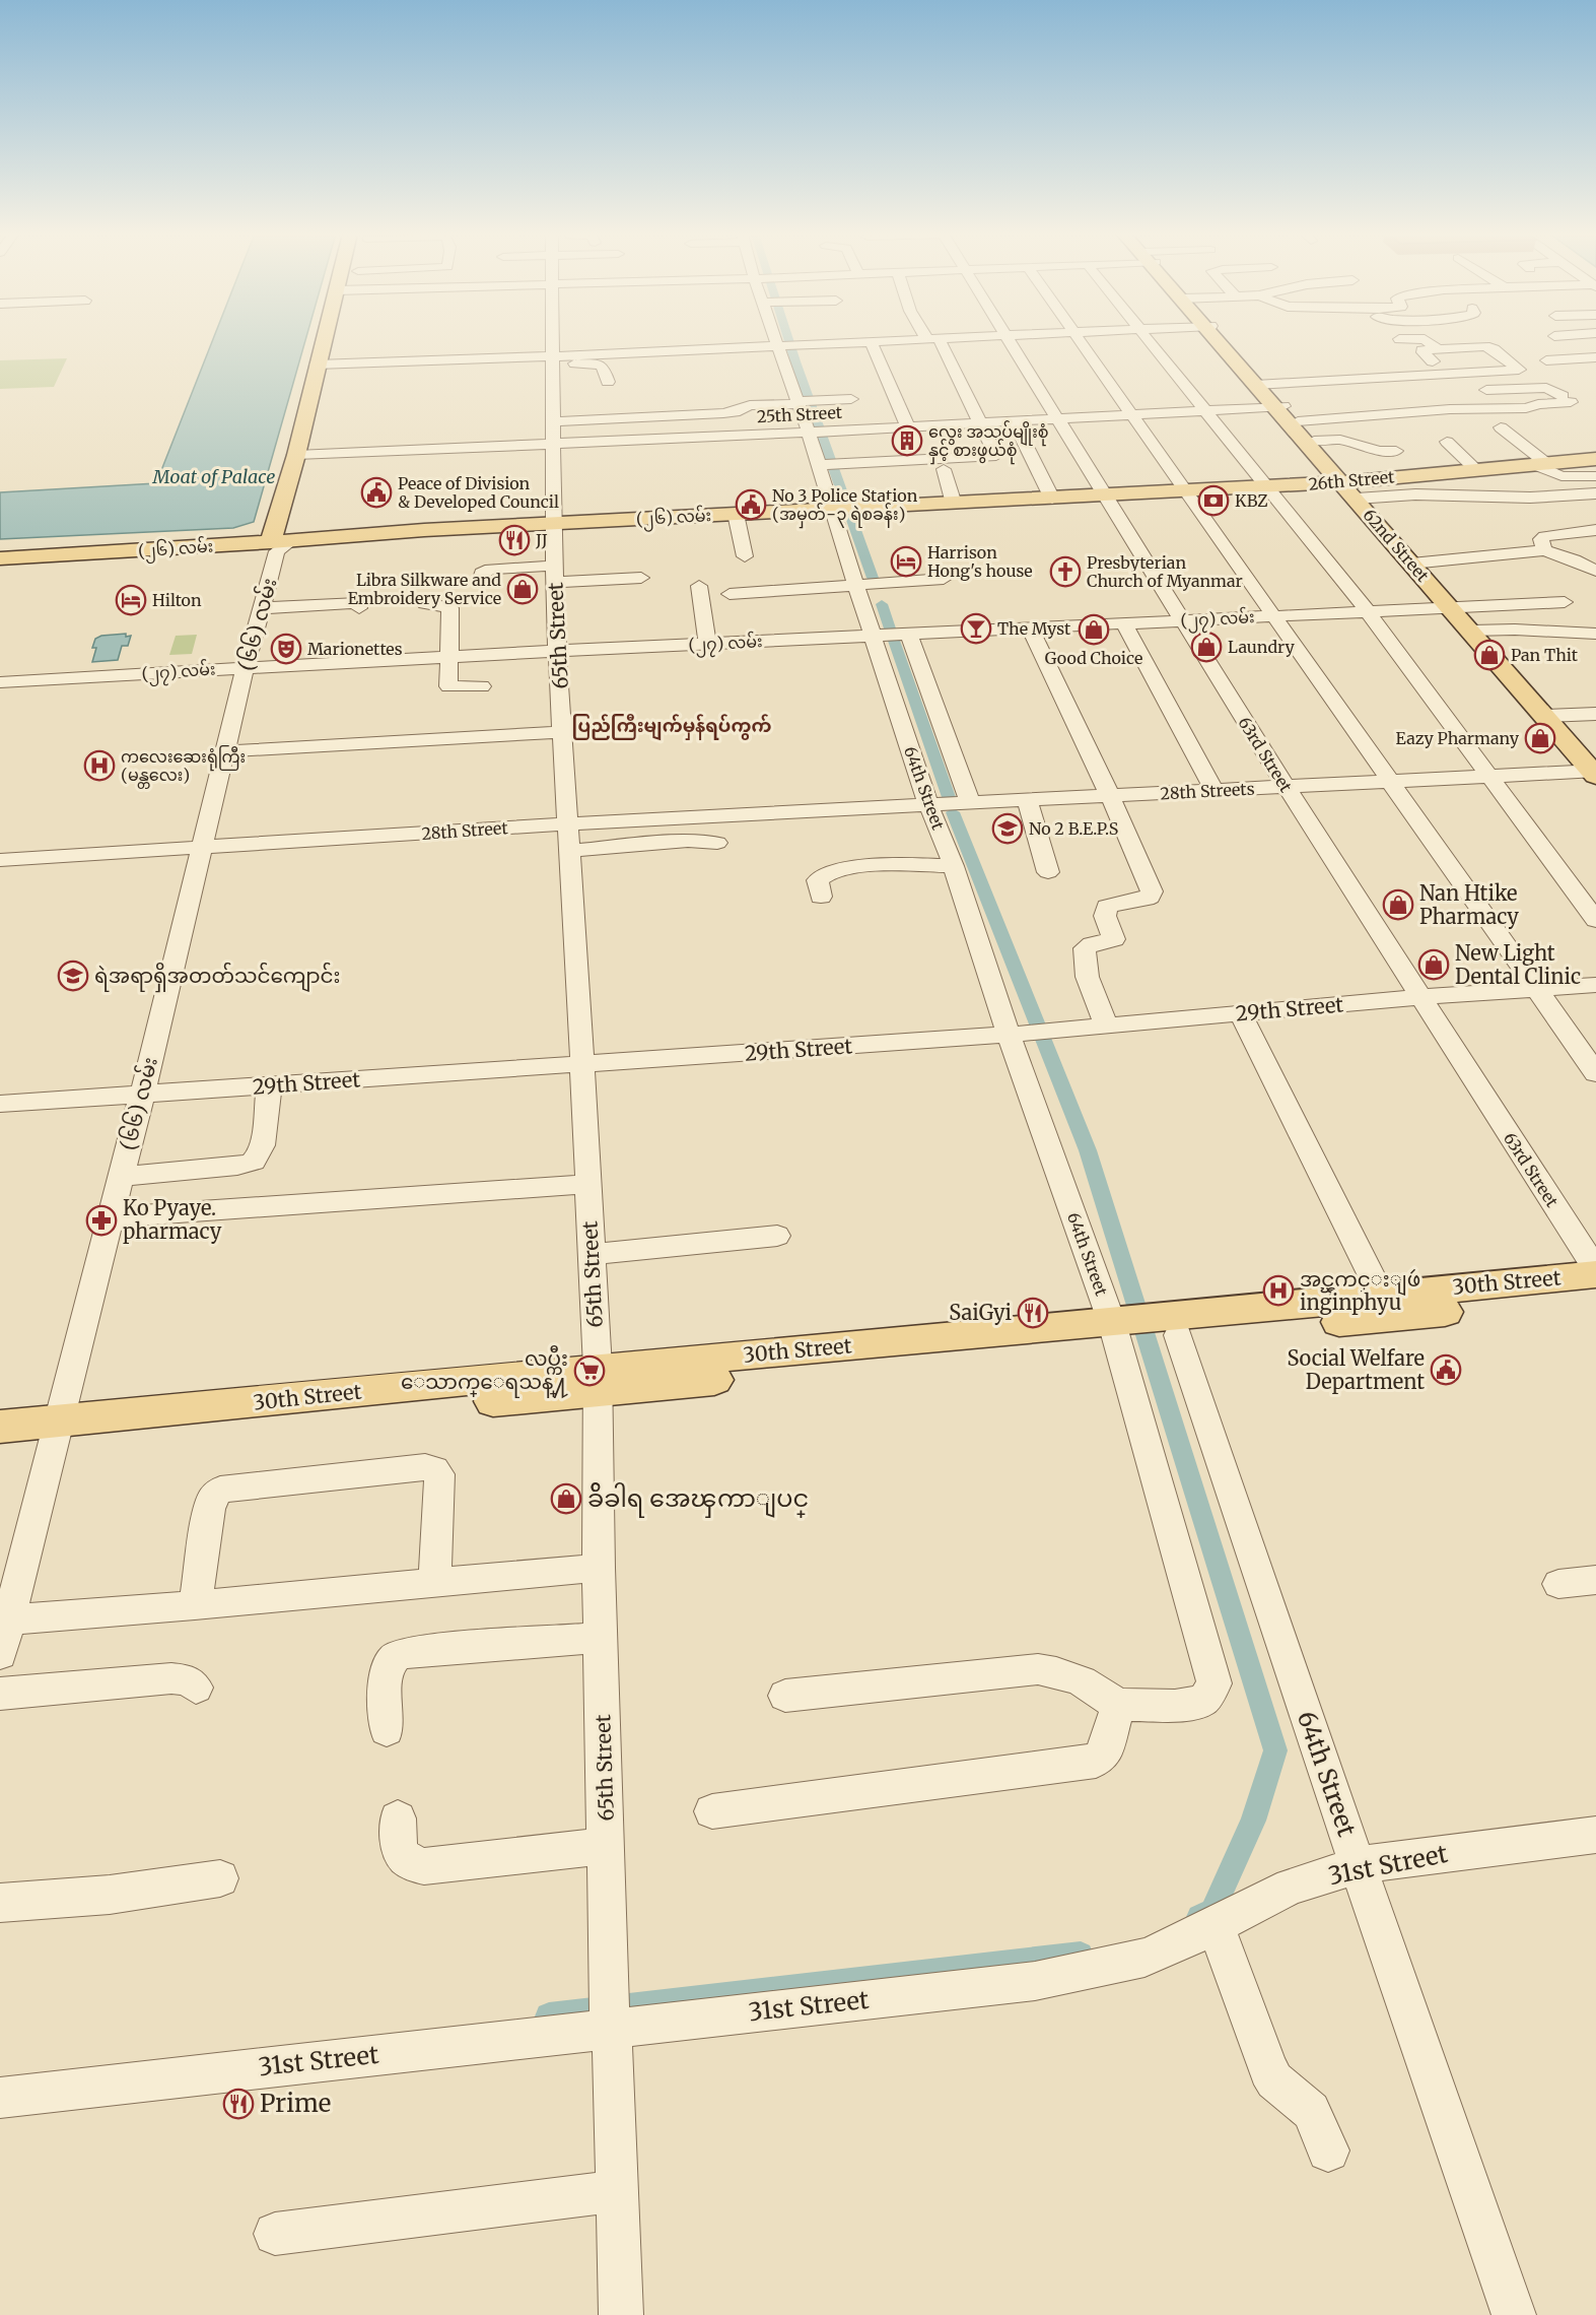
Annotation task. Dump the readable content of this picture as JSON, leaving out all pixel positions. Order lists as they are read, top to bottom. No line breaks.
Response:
{"streets":{"main road":["26th Street","(၂၆) လမ်း","62nd Street","(၆၆) လမ်း","30th Street"],"street":["25th Street","(၂၇) လမ်း","65th Street","63rd Street","64th Street","28th Streets","28th Street","29th Street","31st Street"]},"crossings":[["25th Street","62nd Street"],["25th Street","(၆၆) လမ်း"],["25th Street","65th Street"],["25th Street","63rd Street"],["25th Street","64th Street"],["26th Street","(၂၆) လမ်း"],["26th Street","62nd Street"],["26th Street","63rd Street"],["(၂၆) လမ်း","(၆၆) လမ်း"],["(၂၆) လမ်း","65th Street"],["(၂၆) လမ်း","63rd Street"],["(၂၆) လမ်း","64th Street"],["62nd Street","(၂၇) လမ်း"],["62nd Street","28th Streets"],["(၂၇) လမ်း","(၆၆) လမ်း"],["(၂၇) လမ်း","65th Street"],["(၂၇) လမ်း","63rd Street"],["(၂၇) လမ်း","64th Street"],["(၆၆) လမ်း","28th Street"],["(၆၆) လမ်း","29th Street"],["(၆၆) လမ်း","30th Street"],["65th Street","28th Street"],["65th Street","29th Street"],["65th Street","30th Street"],["65th Street","31st Street"],["63rd Street","28th Streets"],["63rd Street","29th Street"],["64th Street","28th Streets"],["64th Street","28th Street"],["64th Street","29th Street"],["64th Street","30th Street"],["64th Street","31st Street"],["28th Streets","28th Street"]],"districts":["ပြည်ကြီးမျက်မှန်ရပ်ကွက်"],"water":["Moat of Palace"],"places":{"building":["လွေး အသုပ်မျိုးစုံ နှင့် စားဖွယ်စုံ"],"public building":["Peace of Division & Developed Council","No 3 Police Station (အမှတ်−၃ ရဲစခန်း)","Social Welfare Department"],"bank":["KBZ"],"restaurant":["JJ","SaiGyi","Prime"],"hotel":["Harrison Hong's house","Hilton"],"church":["Presbyterian Church of Myanmar"],"shop":["Libra Silkware and Embroidery Service","Good Choice","Laundry","Pan Thit","Eazy Pharmany","Nan Htike Pharmacy","New Light Dental Clinic","ခ်ိခါရ အေၾကာျပင္"],"bar":["The Myst"],"theatre":["Marionettes"],"hospital":["ကလေးဆေးရုံကြီး (မန္တလေး)","အင္ၾကင္းျဖဴ inginphyu"],"school or university":["No 2 B.E.P.S","ရဲအရာရှိအတတ်သင်ကျောင်း"],"pharmacy":["Ko Pyaye. pharmacy"],"supermarket":["လပ္ကီး ေသာက္ေရသန္႔"]}}
